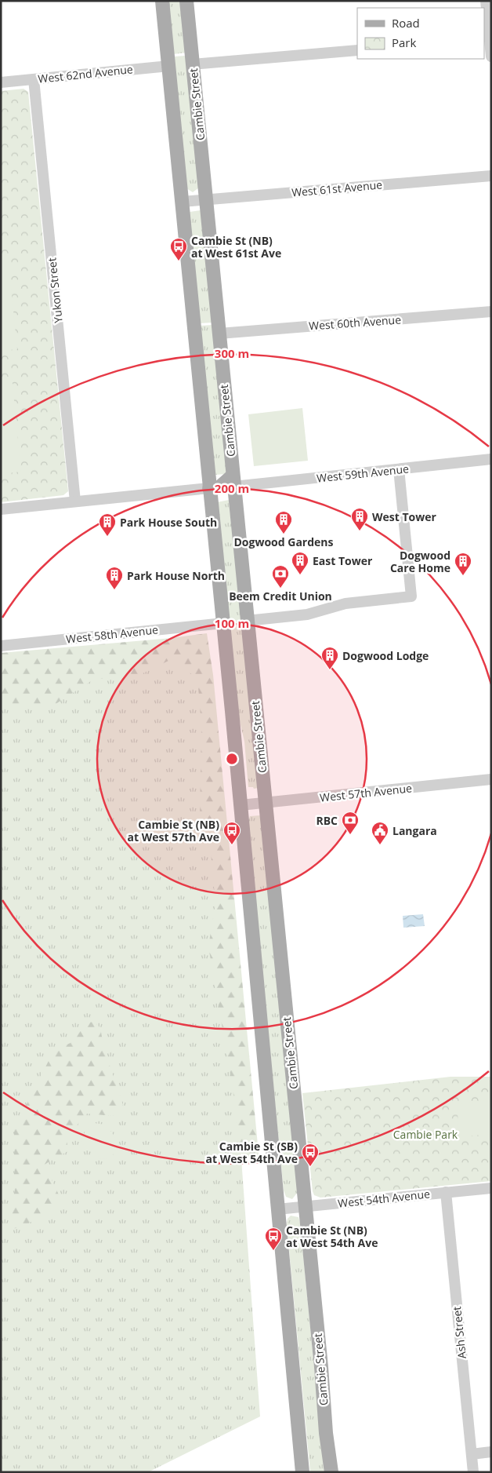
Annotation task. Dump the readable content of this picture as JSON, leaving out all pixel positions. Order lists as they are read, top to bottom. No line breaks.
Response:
{"streets":{"main road":["Cambie Street"],"street":["West 62nd Avenue","West 61st Avenue","Yukon Street","West 60th Avenue","West 59th Avenue","West 58th Avenue","West 57th Avenue","West 54th Avenue","Ash Street"]},"crossings":[["West 62nd Avenue","Yukon Street"],["Cambie Street","West 61st Avenue"],["Cambie Street","West 60th Avenue"],["Cambie Street","West 59th Avenue"],["Cambie Street","West 57th Avenue"],["Cambie Street","West 54th Avenue"],["West 54th Avenue","Ash Street"]],"parks":["Cambie Park"],"places":{"bus stop":["Cambie St (NB) at West 61st Ave","Cambie St (NB) at West 57th Ave","Cambie St (SB) at West 54th Ave","Cambie St (NB) at West 54th Ave"],"building":["West Tower","Dogwood Gardens","Park House South","East Tower","Dogwood Care Home","Park House North","Dogwood Lodge"],"bank":["Beem Credit Union","RBC"],"public building":["Langara"]},"legend":["Road","Park"],"rings":["300 m","200 m","100 m"]}
